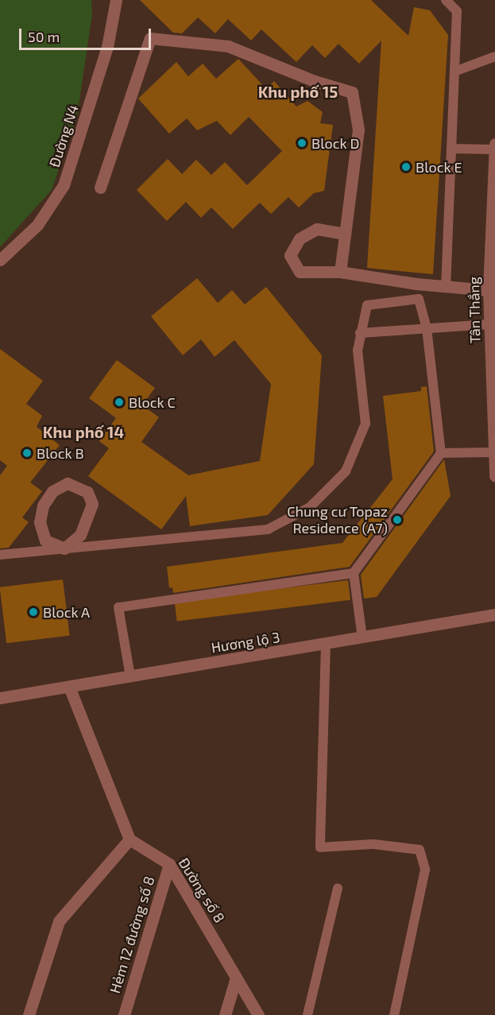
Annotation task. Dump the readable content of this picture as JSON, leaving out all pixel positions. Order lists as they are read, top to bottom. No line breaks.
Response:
{"streets":{"street":["Đường N4","Tân Thắng","Hương lộ 3","Đường số 8","Hẻm 12 đường số 8"]},"crossings":[["Đường số 8","Hẻm 12 đường số 8"]],"districts":["Khu phố 15","Khu phố 14"],"places":["Block D","Block E","Block C","Block B","Chung cư Topaz Residence (A7)","Block A"],"scale_bar":"50 m"}
